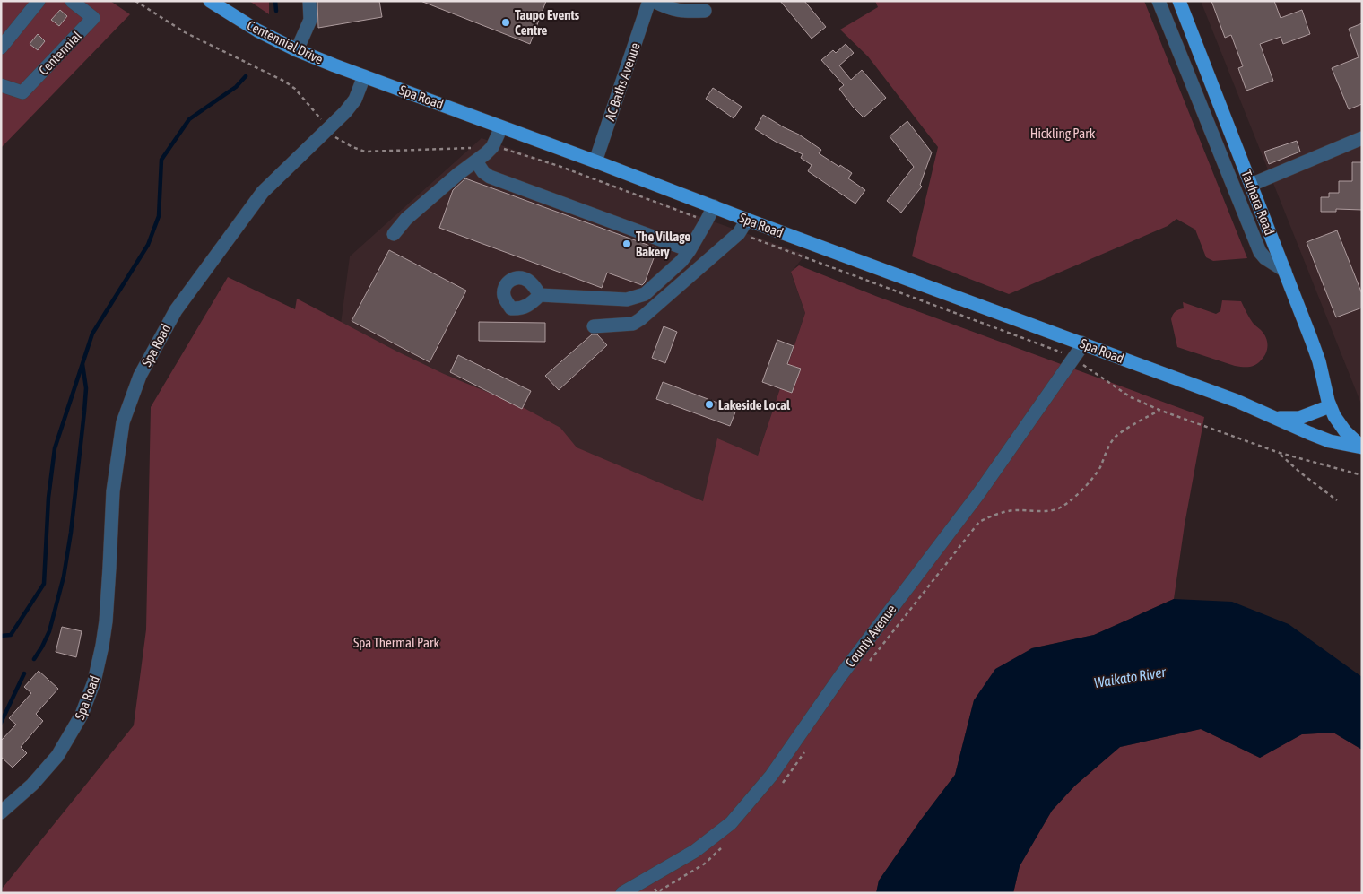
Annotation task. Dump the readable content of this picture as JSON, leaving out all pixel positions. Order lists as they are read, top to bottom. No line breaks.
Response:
{"streets":{"main road":["Centennial Drive","Spa Road","Tauhara Road"],"street":["Centennial","AC Baths Avenue","County Avenue"]},"crossings":[["Centennial Drive","Spa Road"],["AC Baths Avenue","Spa Road"],["Spa Road","Tauhara Road"],["Spa Road","County Avenue"]],"water":["Waikato River"],"parks":["Hickling Park","Spa Thermal Park"],"places":["Taupo Events Centre","The Village Bakery","Lakeside Local"]}
